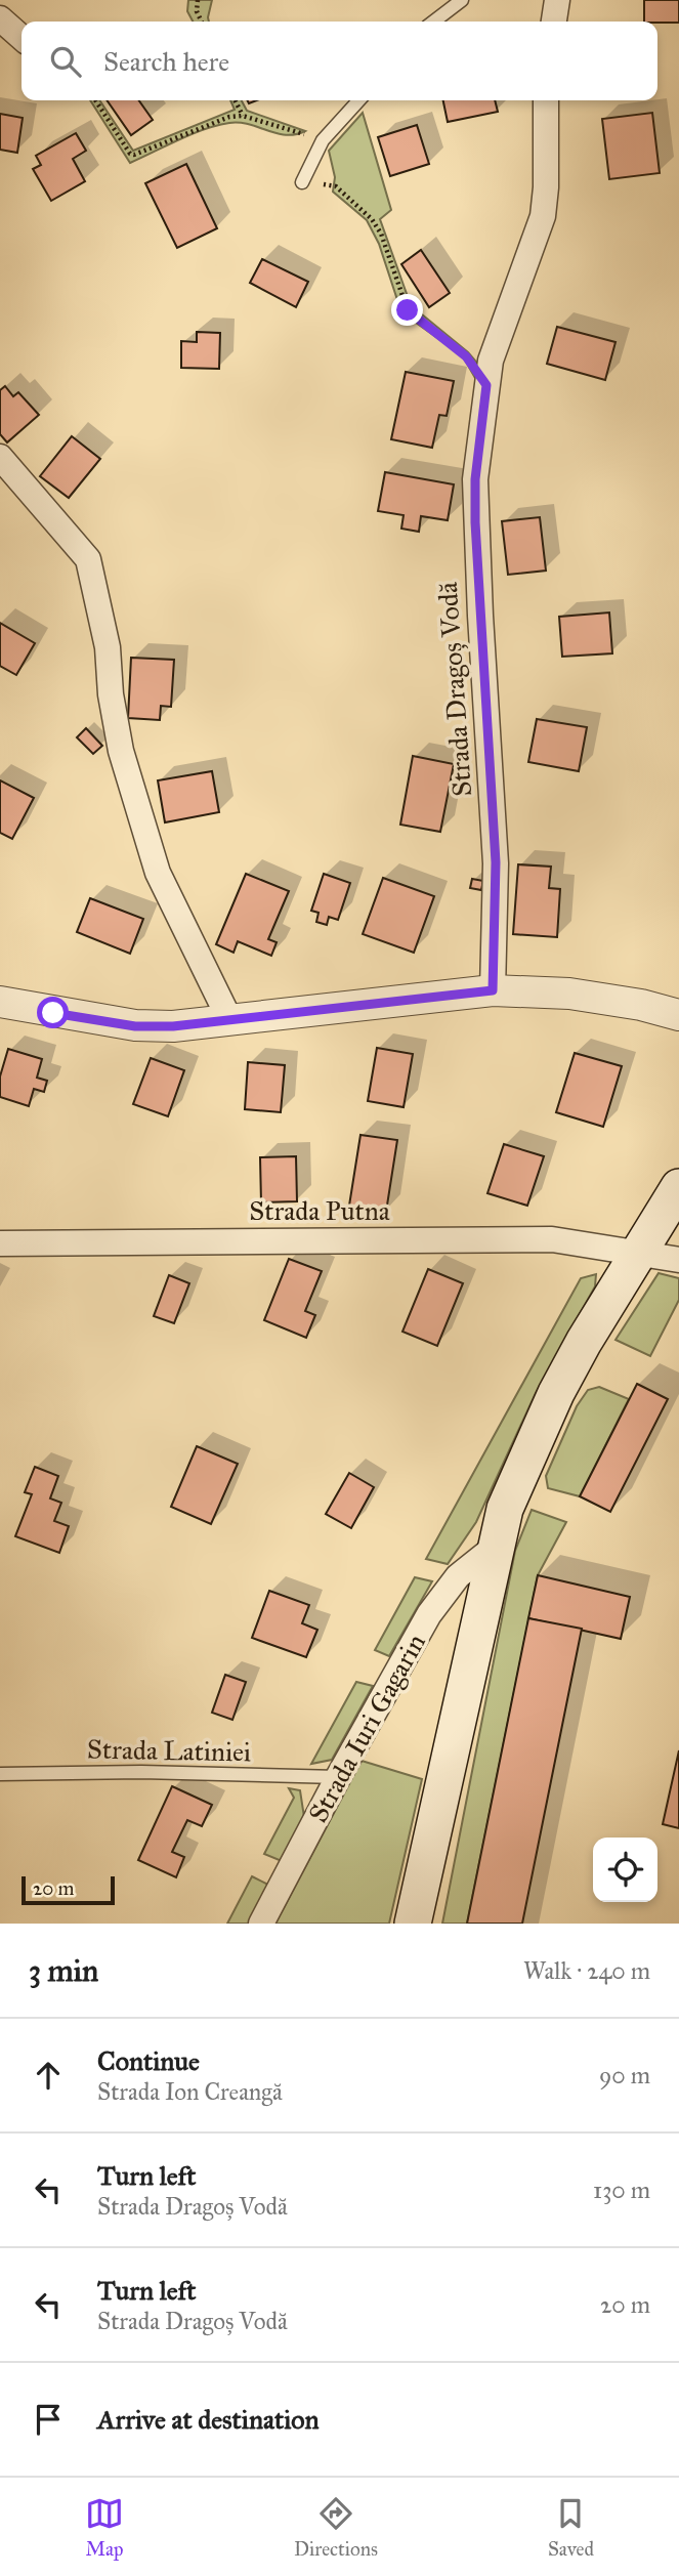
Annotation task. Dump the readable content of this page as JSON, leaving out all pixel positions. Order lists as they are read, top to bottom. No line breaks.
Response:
{"streets":{"street":["Strada Dragoș Vodă","Strada Putna","Strada Iuri Gagarin"],"lane":["Strada Latiniei"]},"crossings":[["Strada Iuri Gagarin","Strada Latiniei"]],"scale_bar":"20 m","page":{"search":"Search here","scale":"20 m","heading":["3 min","Walk · 240 m"],"list":[["Continue","Strada Ion Creangă","90 m"],["Turn left","Strada Dragoș Vodă","130 m"],["Turn left","Strada Dragoș Vodă","20 m"],"Arrive at destination"],"nav":["Map","Directions","Saved"]}}
